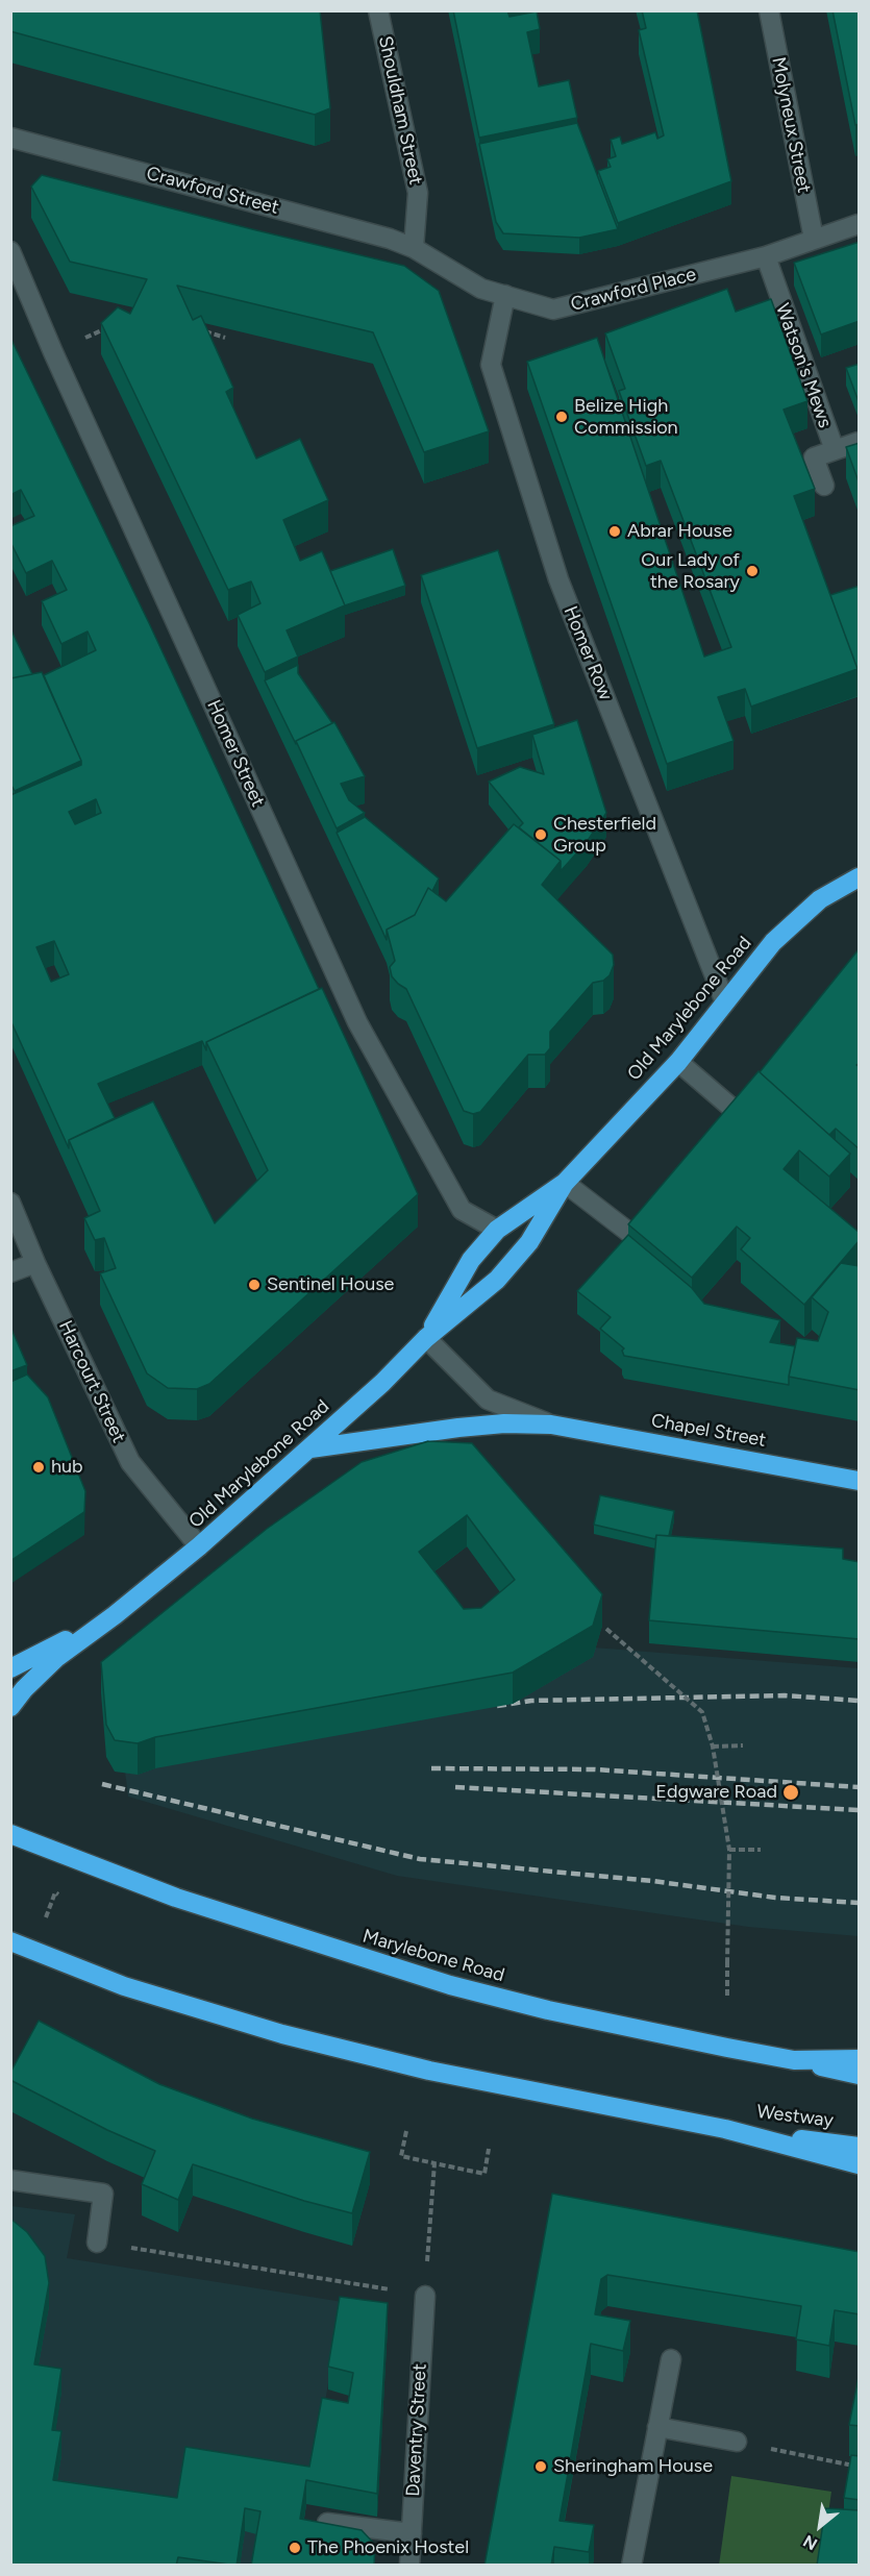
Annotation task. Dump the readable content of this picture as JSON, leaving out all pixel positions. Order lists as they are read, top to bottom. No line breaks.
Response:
{"streets":{"highway":["Old Marylebone Road","Chapel Street","Marylebone Road","Westway"],"street":["Shouldham Street","Molyneux Street","Crawford Street","Crawford Place","Watson's Mews","Homer Row","Homer Street","Harcourt Street","Daventry Street"]},"crossings":[["Shouldham Street","Crawford Street"],["Shouldham Street","Crawford Place"],["Molyneux Street","Crawford Place"],["Crawford Street","Crawford Place"],["Crawford Place","Watson's Mews"],["Crawford Place","Homer Row"],["Homer Row","Old Marylebone Road"],["Homer Street","Old Marylebone Road"],["Old Marylebone Road","Harcourt Street"],["Old Marylebone Road","Chapel Street"]],"places":["Belize High Commission","Abrar House","Our Lady of the Rosary","Chesterfield Group","Sentinel House","hub","Edgware Road","Sheringham House","The Phoenix Hostel"],"north":"bottom left"}
